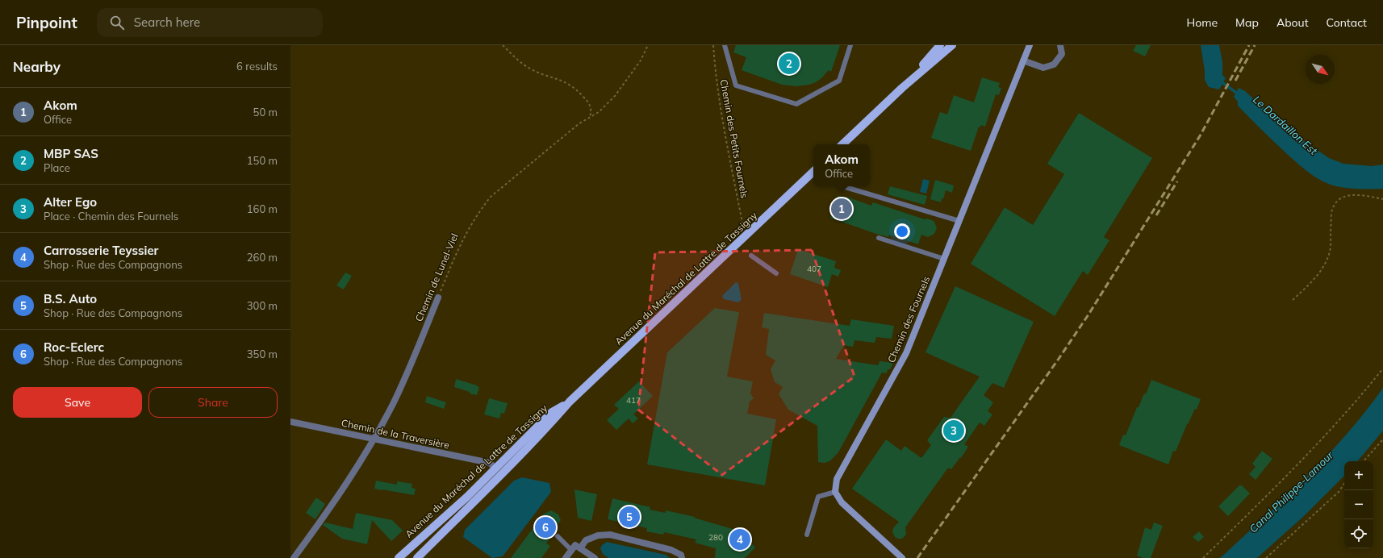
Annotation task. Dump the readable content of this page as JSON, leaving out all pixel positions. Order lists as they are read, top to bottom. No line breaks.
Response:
{"streets":{"main road":["Avenue du Maréchal de Lattre de Tassigny"],"street":["Chemin de Lunel-Viel","Chemin des Fournels","Chemin de la Traversière"],"path":["Chemin des Petits Fournels"]},"crossings":[["Chemin des Petits Fournels","Avenue du Maréchal de Lattre de Tassigny"],["Chemin de Lunel-Viel","Chemin de la Traversière"],["Avenue du Maréchal de Lattre de Tassigny","Chemin de la Traversière"]],"water":["Le Dardaillon Est","Canal Philippe-Lamour"],"house_numbers":["407","417","280"],"north":"bottom right","page":{"header":"Pinpoint","search":"Search here","nav":["Home","Map","About","Contact"],"heading":["Nearby","6 results"],"pins":["2","1","3","5","6","4"],"list":[{"mark":"1","name":"Akom","note":"Office","value":"50 m"},{"mark":"2","name":"MBP SAS","note":"Place","value":"150 m"},{"mark":"3","name":"Alter Ego","note":"Place · Chemin des Fournels","value":"160 m"},{"mark":"4","name":"Carrosserie Teyssier","note":"Shop · Rue des Compagnons","value":"260 m"},{"mark":"5","name":"B.S. Auto","note":"Shop · Rue des Compagnons","value":"300 m"},{"mark":"6","name":"Roc-Eclerc","note":"Shop · Rue des Compagnons","value":"350 m"}],"popup":["Akom","Office"],"buttons":["Save","Share"],"map_buttons":["+","−"]}}
